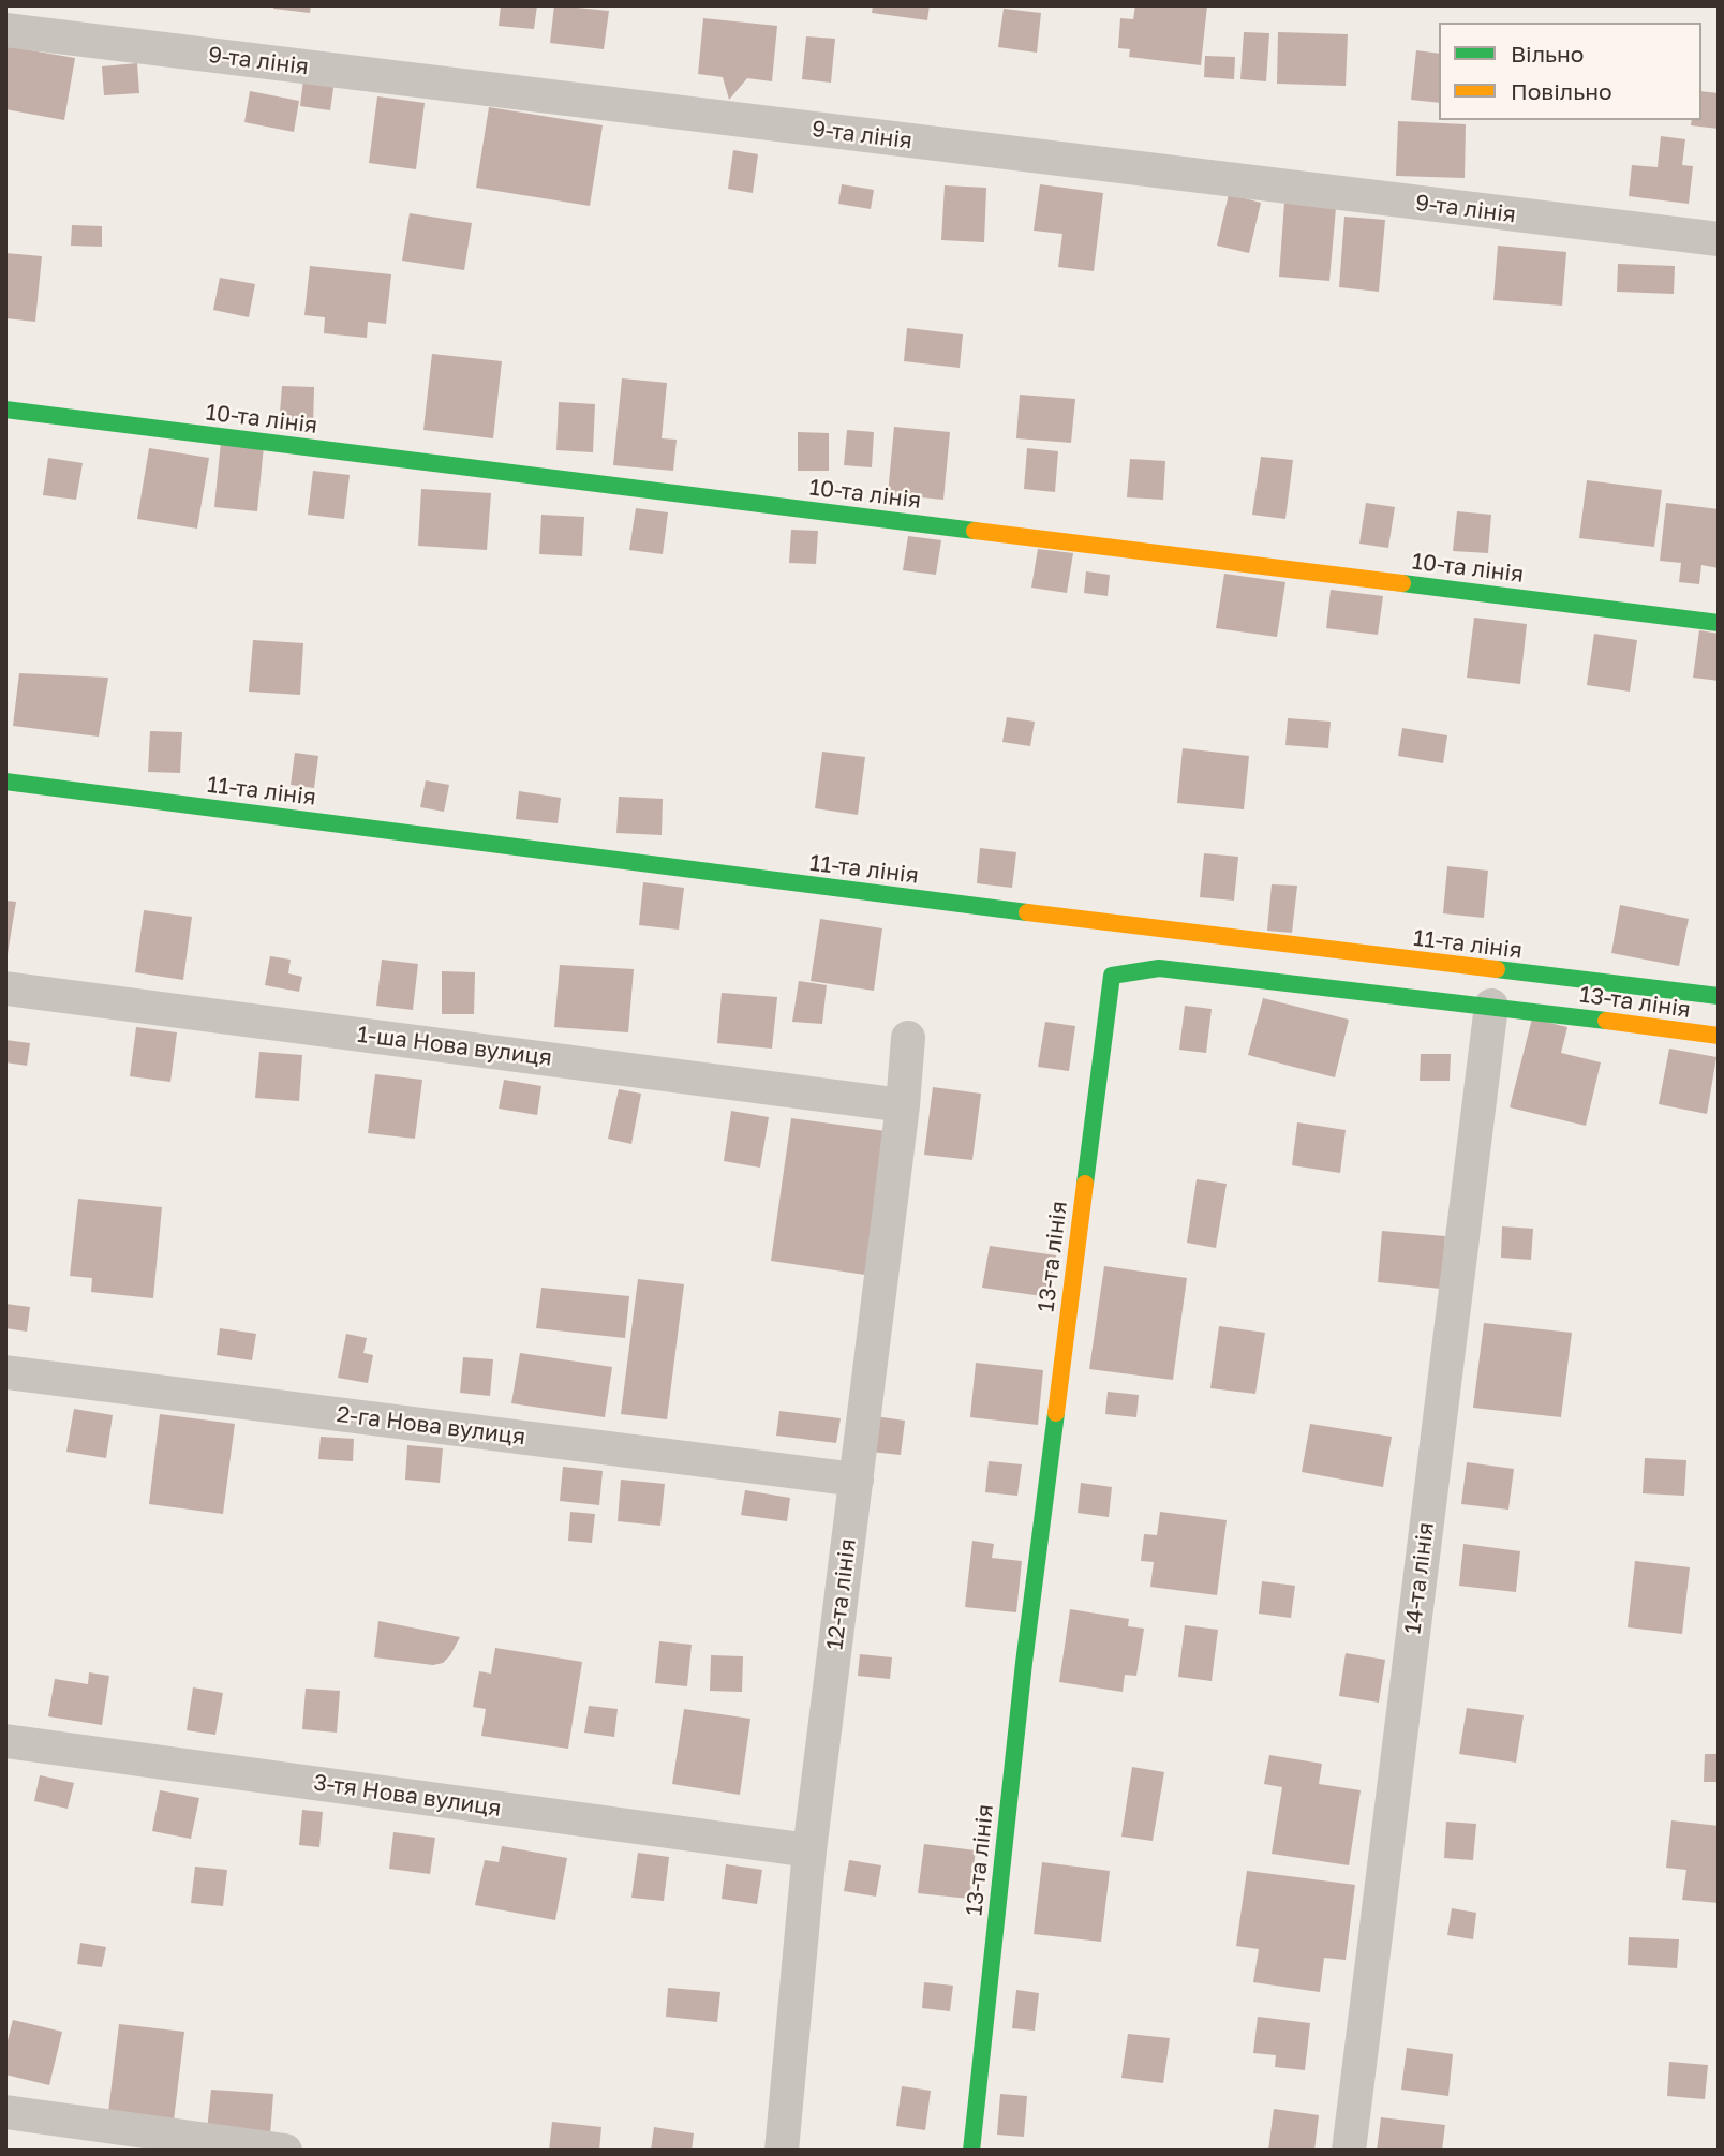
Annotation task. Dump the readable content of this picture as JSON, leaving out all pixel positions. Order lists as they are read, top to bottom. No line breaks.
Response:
{"streets":{"street":["9-та лінія","10-та лінія","11-та лінія","13-та лінія","1-ша Нова вулиця","2-га Нова вулиця","14-та лінія","12-та лінія","3-тя Нова вулиця"]},"crossings":[["13-та лінія","14-та лінія"],["1-ша Нова вулиця","12-та лінія"],["2-га Нова вулиця","12-та лінія"],["12-та лінія","3-тя Нова вулиця"]],"legend":["Вільно","Повільно"]}
